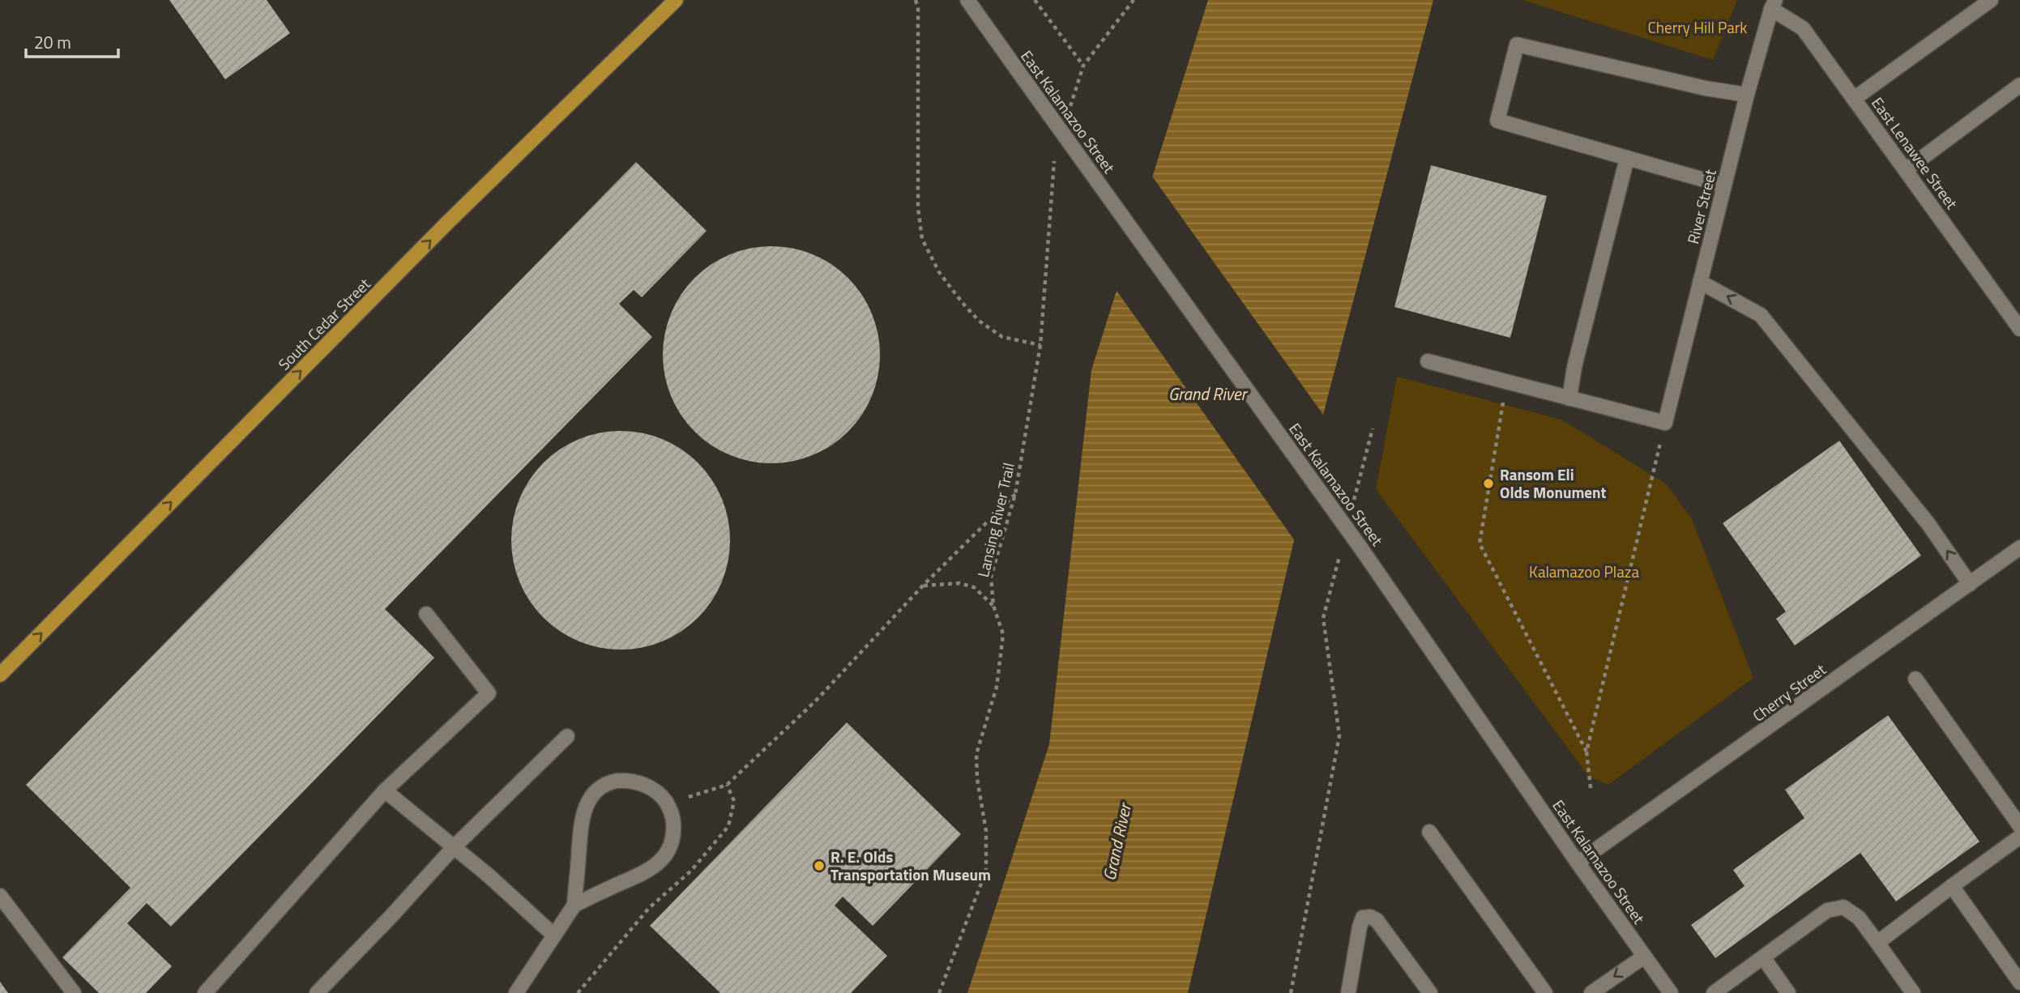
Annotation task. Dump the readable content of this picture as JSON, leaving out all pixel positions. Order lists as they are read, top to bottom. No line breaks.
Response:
{"streets":{"main road":["South Cedar Street"],"street":["East Kalamazoo Street","East Lenawee Street","River Street","Cherry Street"],"path":["Lansing River Trail"]},"crossings":[["East Kalamazoo Street","Cherry Street"],["East Lenawee Street","River Street"]],"one_way":["South Cedar Street"],"water":["Grand River"],"parks":["Cherry Hill Park","Kalamazoo Plaza"],"places":["Ransom Eli Olds Monument","R. E. Olds Transportation Museum"],"scale_bar":"20 m"}
